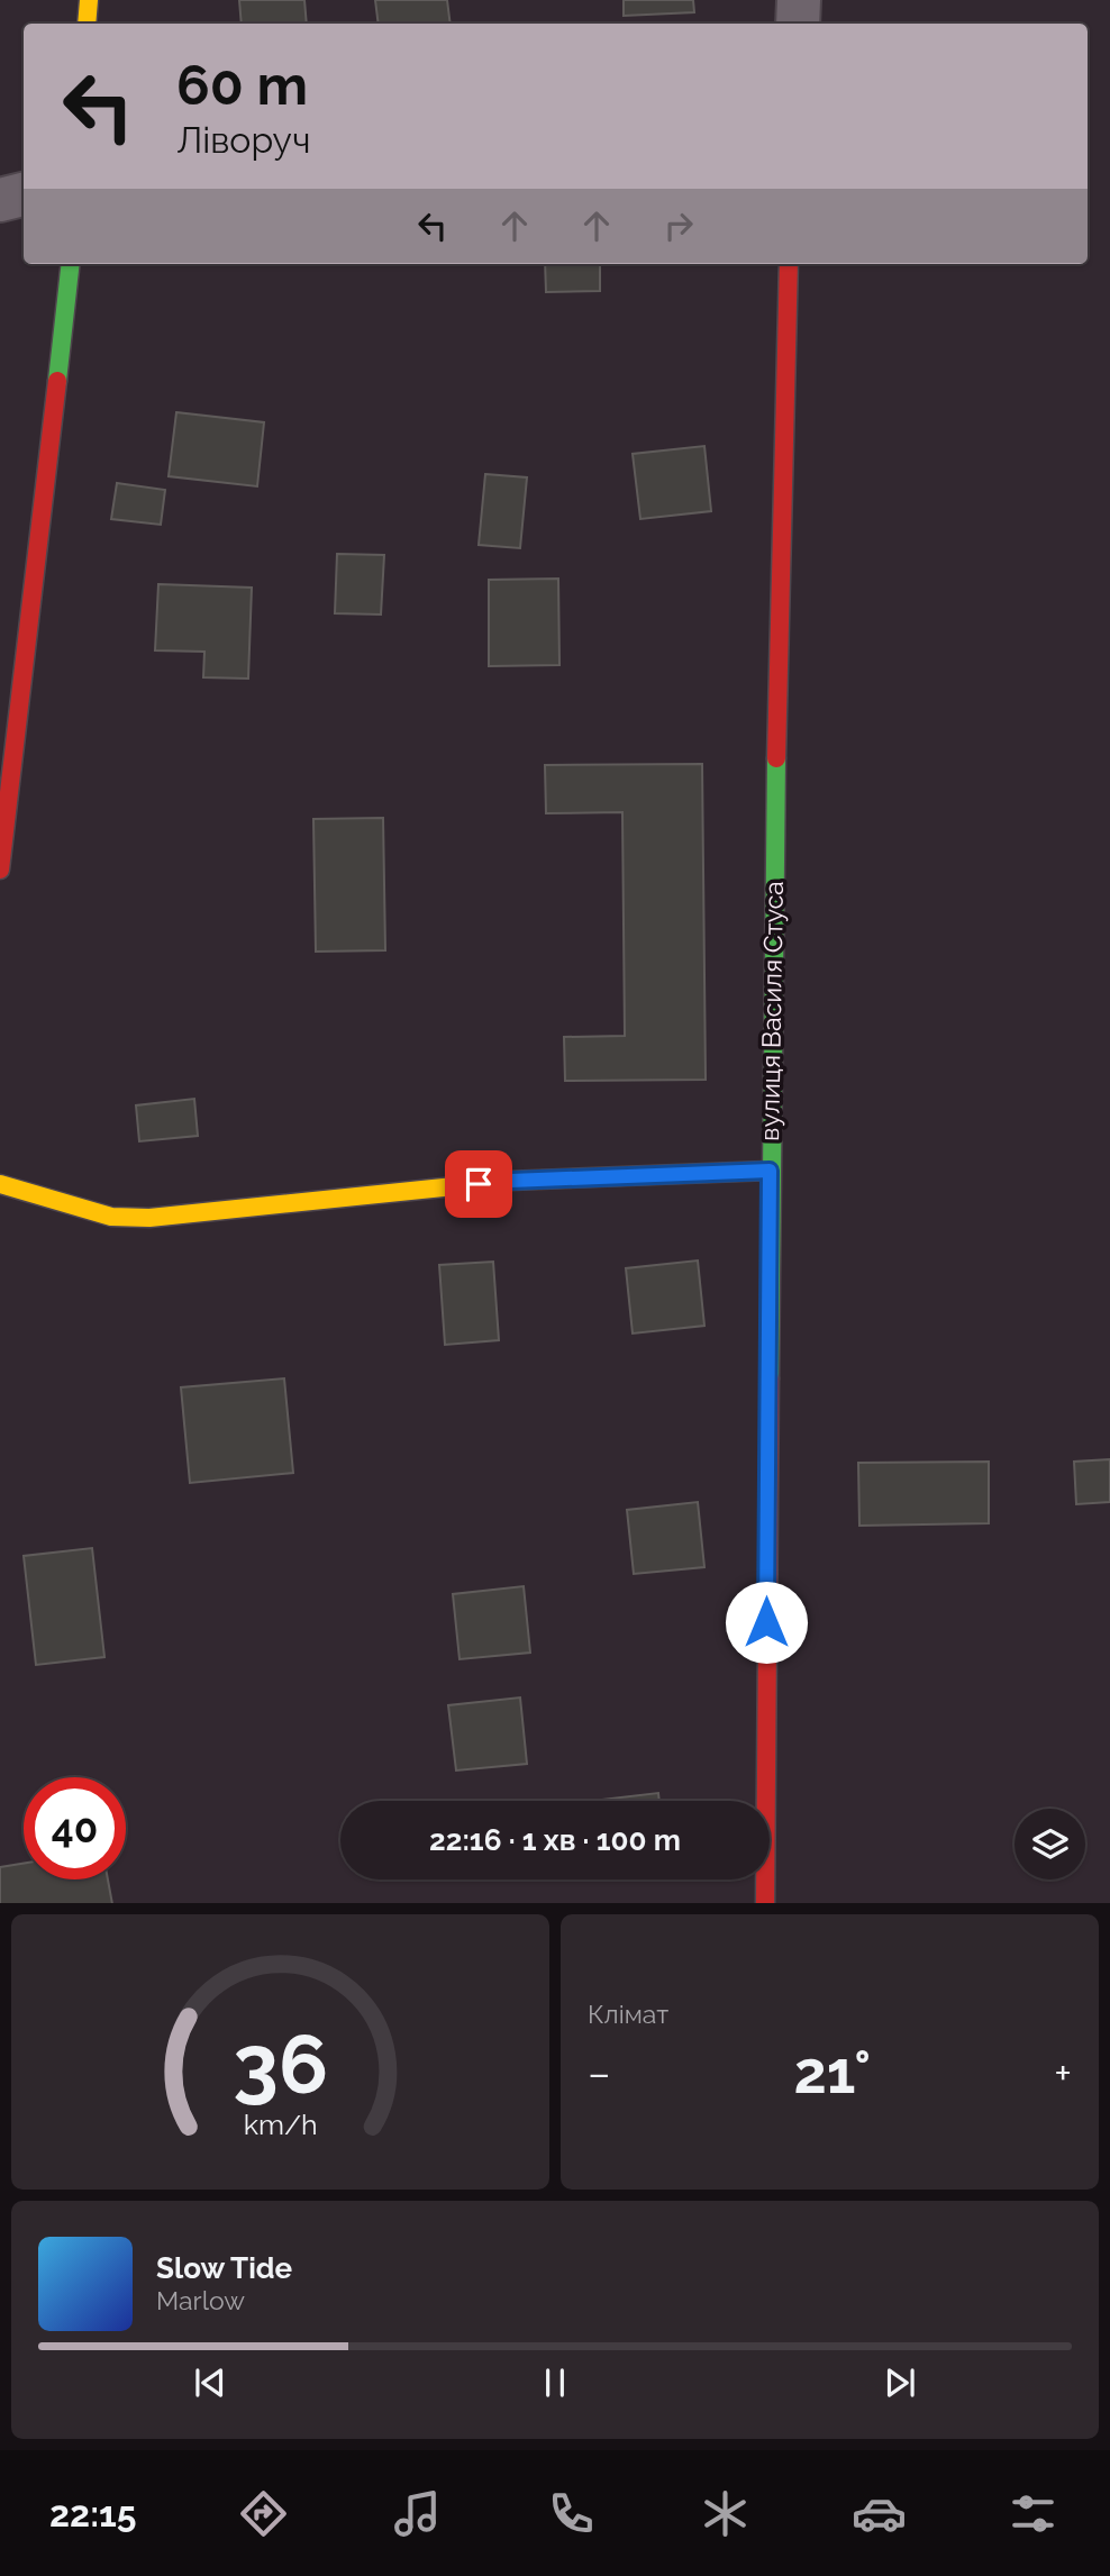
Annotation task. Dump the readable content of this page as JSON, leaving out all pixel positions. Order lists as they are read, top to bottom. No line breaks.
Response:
{"streets":{"street":["вулиця Василя Стуса"]},"page":{"turn":["60 m","Ліворуч"],"limit":"40","trip":"22:16 · 1 хв · 100 m","tile":"Клімат","heat":["−","21°","+"],"song":["Slow Tide","Marlow"],"tabs":"22:15","gauge":["36","km/h"]}}
